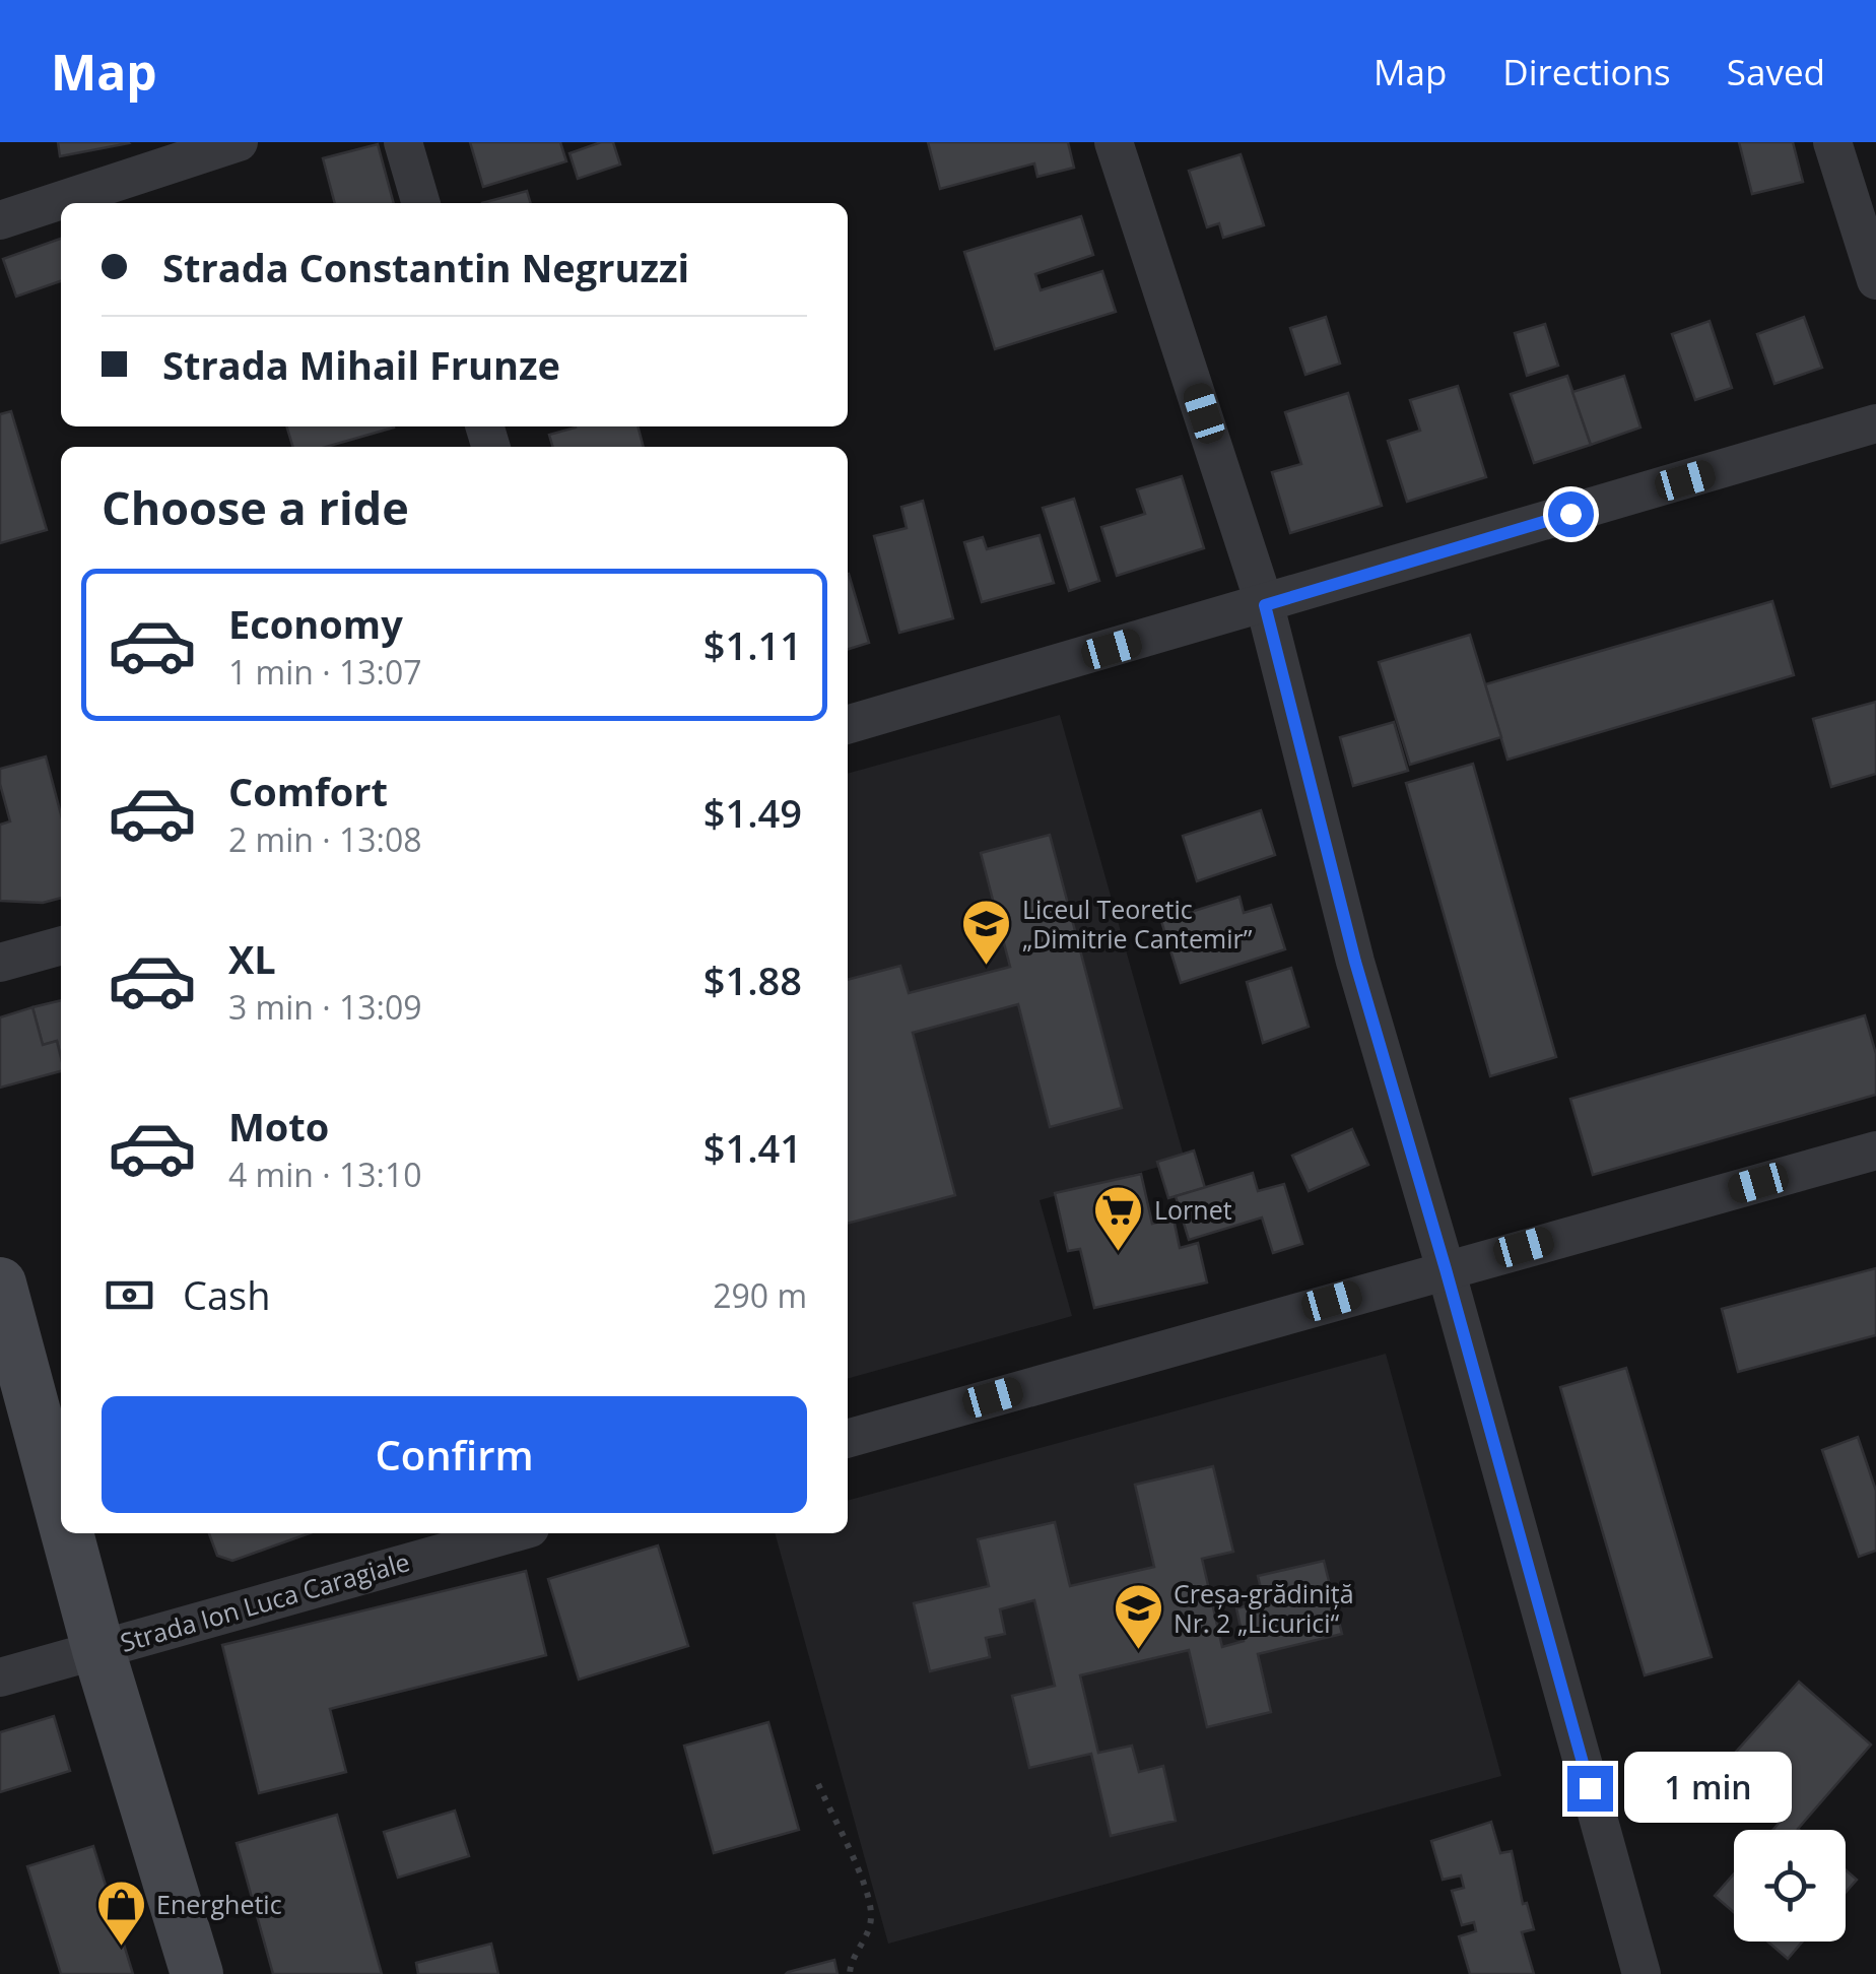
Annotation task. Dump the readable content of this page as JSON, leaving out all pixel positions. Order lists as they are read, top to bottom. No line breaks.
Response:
{"streets":{"street":["Strada Ion Luca Caragiale"]},"places":{"school or university":["Liceul Teoretic „Dimitrie Cantemir”","Creșa-grădiniță Nr. 2 „Licurici“"],"supermarket":["Lornet"],"shop":["Energhetic"]},"page":{"header":"Map","nav":["Map","Directions","Saved"],"banner":["Strada Constantin Negruzzi","Strada Mihail Frunze"],"heading":"Choose a ride","list":[{"name":"Economy","note":"1 min · 13:07","value":"$1.11"},{"name":"Comfort","note":"2 min · 13:08","value":"$1.49"},{"name":"XL","note":"3 min · 13:09","value":"$1.88"},{"name":"Moto","note":"4 min · 13:10","value":"$1.41"}],"pay":["Cash","290 m"],"buttons":"Confirm","bubble":"1 min"}}
